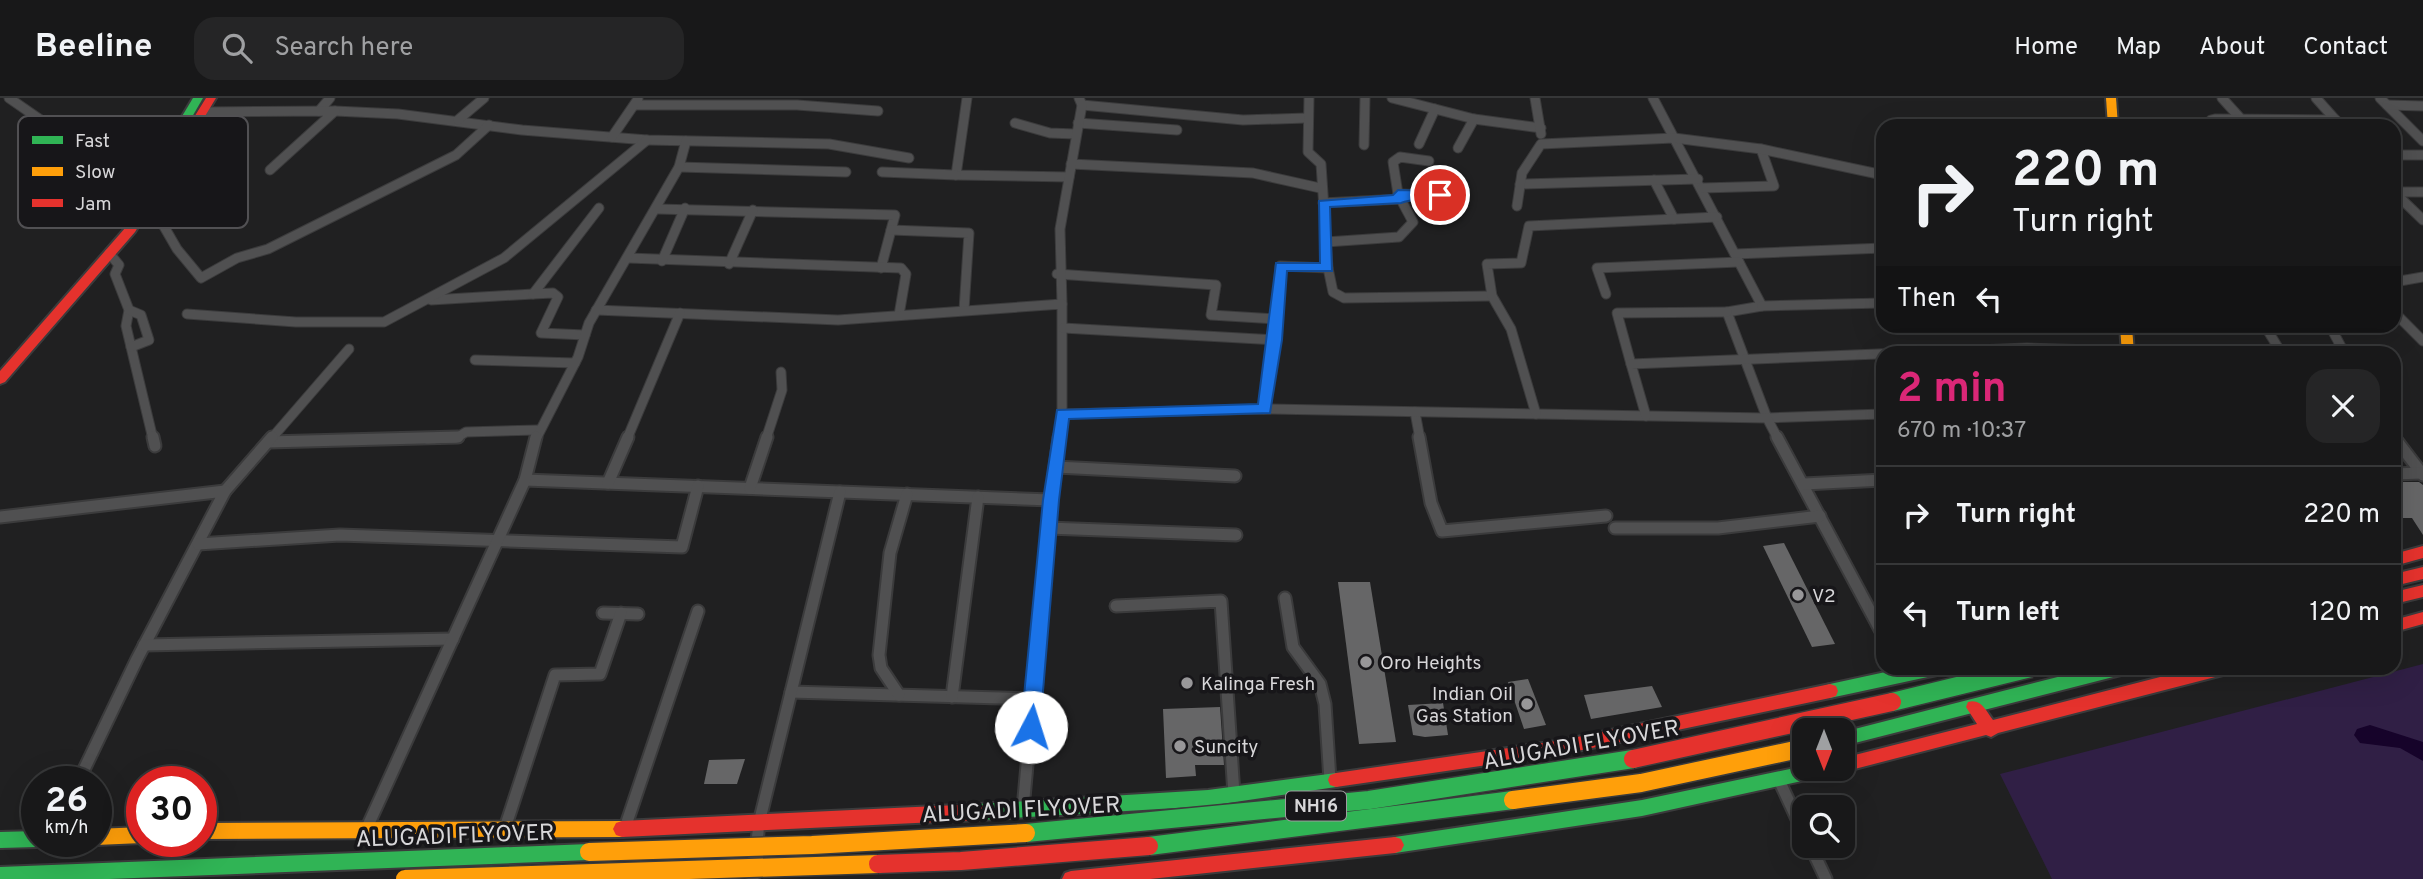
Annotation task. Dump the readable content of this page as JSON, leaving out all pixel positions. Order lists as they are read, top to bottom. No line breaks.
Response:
{"streets":{"main road":["ALUGADI FLYOVER","NH16"]},"places":["V2","Oro Heights","Kalinga Fresh","Indian Oil Gas Station","Suncity"],"legend":["Fast","Slow","Jam"],"north":"bottom","page":{"header":"Beeline","search":"Search here","nav":["Home","Map","About","Contact"],"turn":["220 m","Turn right"],"then":"Then","heading":["2 min","670 m · 10:37"],"list":[{"name":"Turn right","value":"220 m"},{"name":"Turn left","value":"120 m"}],"speed":"26 km/h","limit":"30"}}
